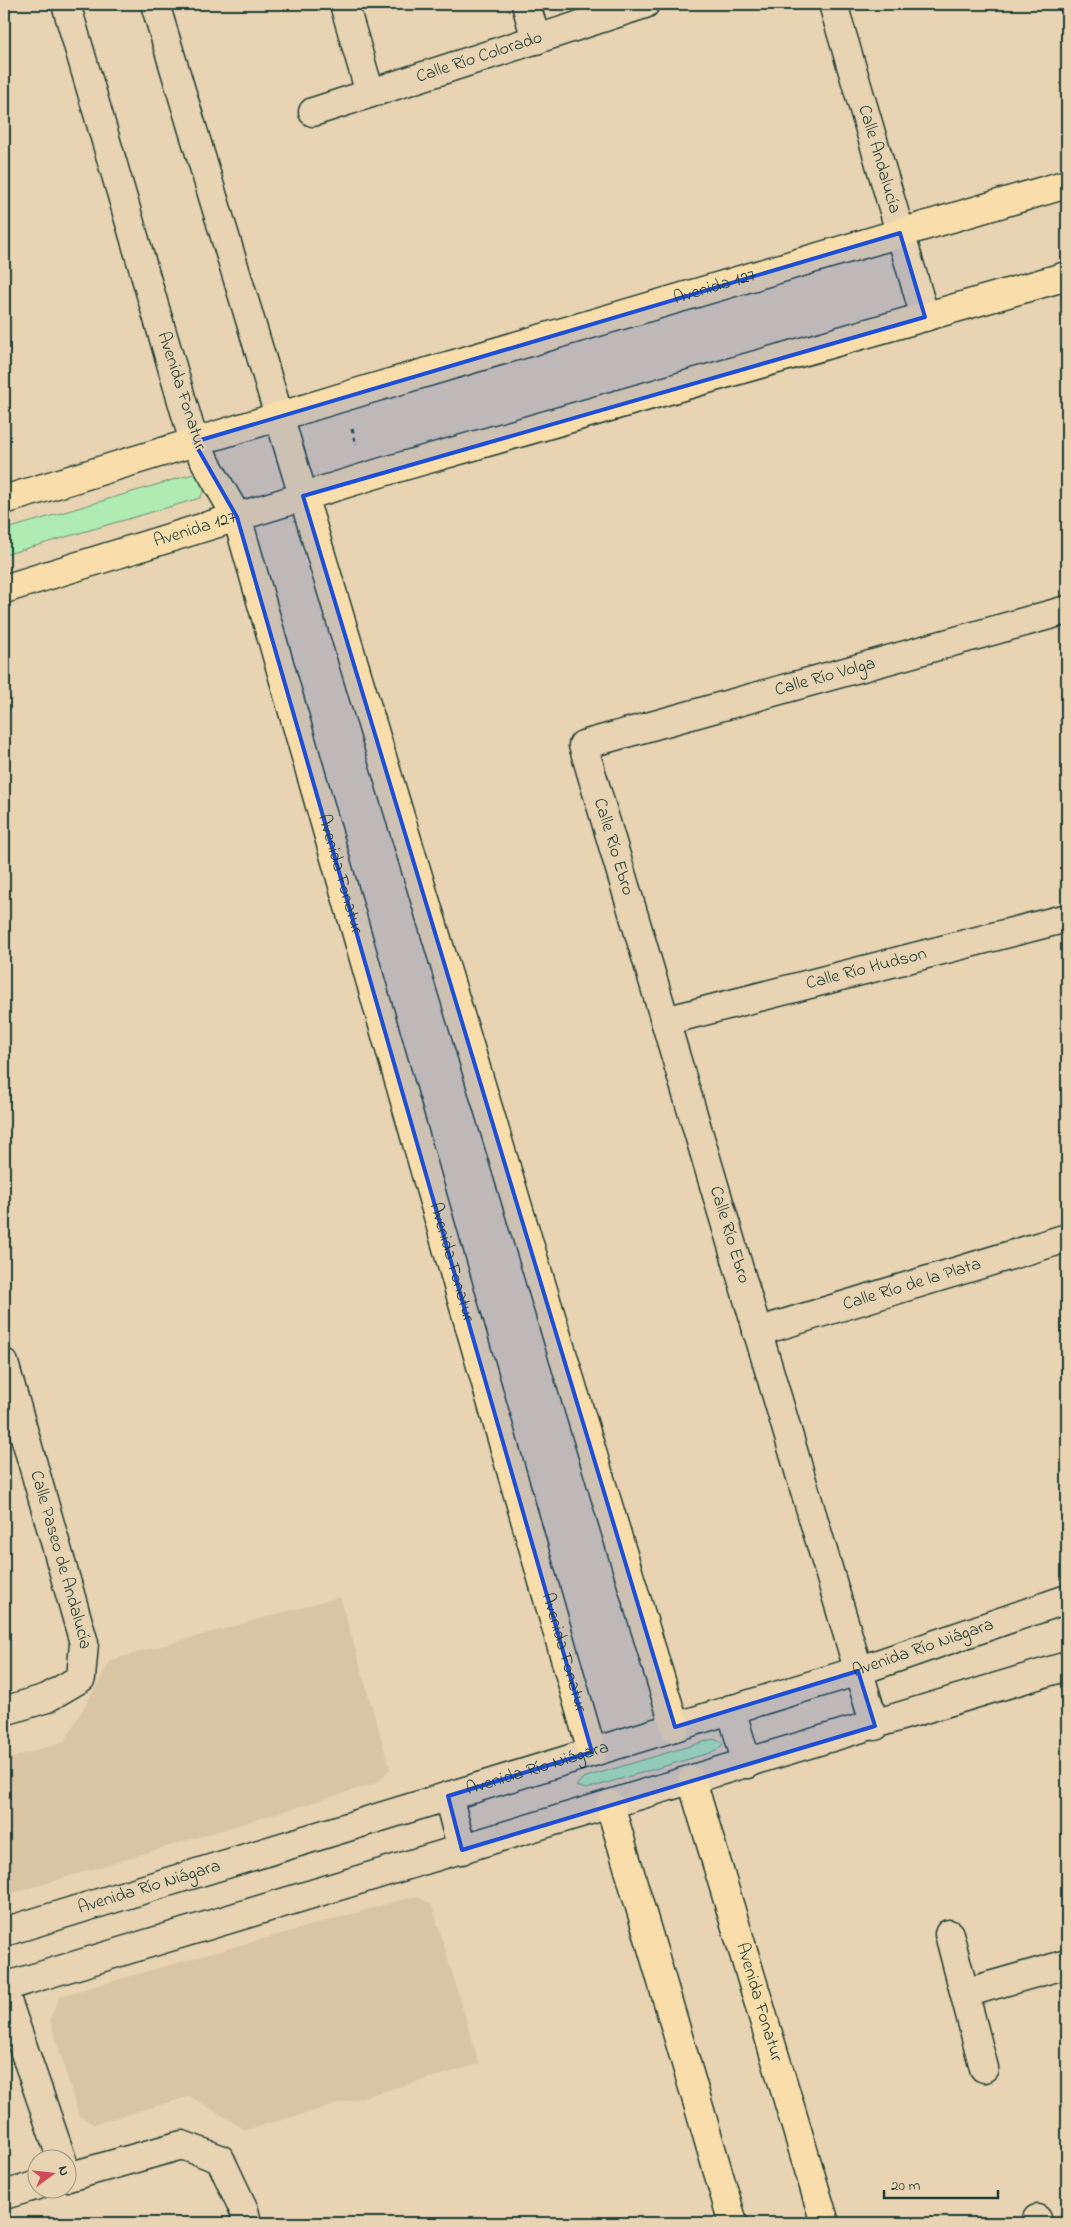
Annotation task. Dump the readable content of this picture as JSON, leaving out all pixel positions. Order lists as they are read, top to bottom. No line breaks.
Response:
{"streets":{"main road":["Avenida 127","Avenida Fonatur"],"street":["Calle Río Colorado","Calle Andalucía","Calle Río Volga","Calle Río Ebro","Calle Río Hudson","Calle Río de la Plata","Calle Paseo de Andalucía","Avenida Río Niágara"]},"crossings":[["Calle Andalucía","Avenida 127"],["Avenida 127","Avenida Fonatur"],["Avenida Fonatur","Avenida Río Niágara"],["Calle Río Volga","Calle Río Ebro"],["Calle Río Ebro","Calle Río Hudson"],["Calle Río Ebro","Calle Río de la Plata"],["Calle Río Ebro","Avenida Río Niágara"]],"scale_bar":"20 m","north":"right"}
